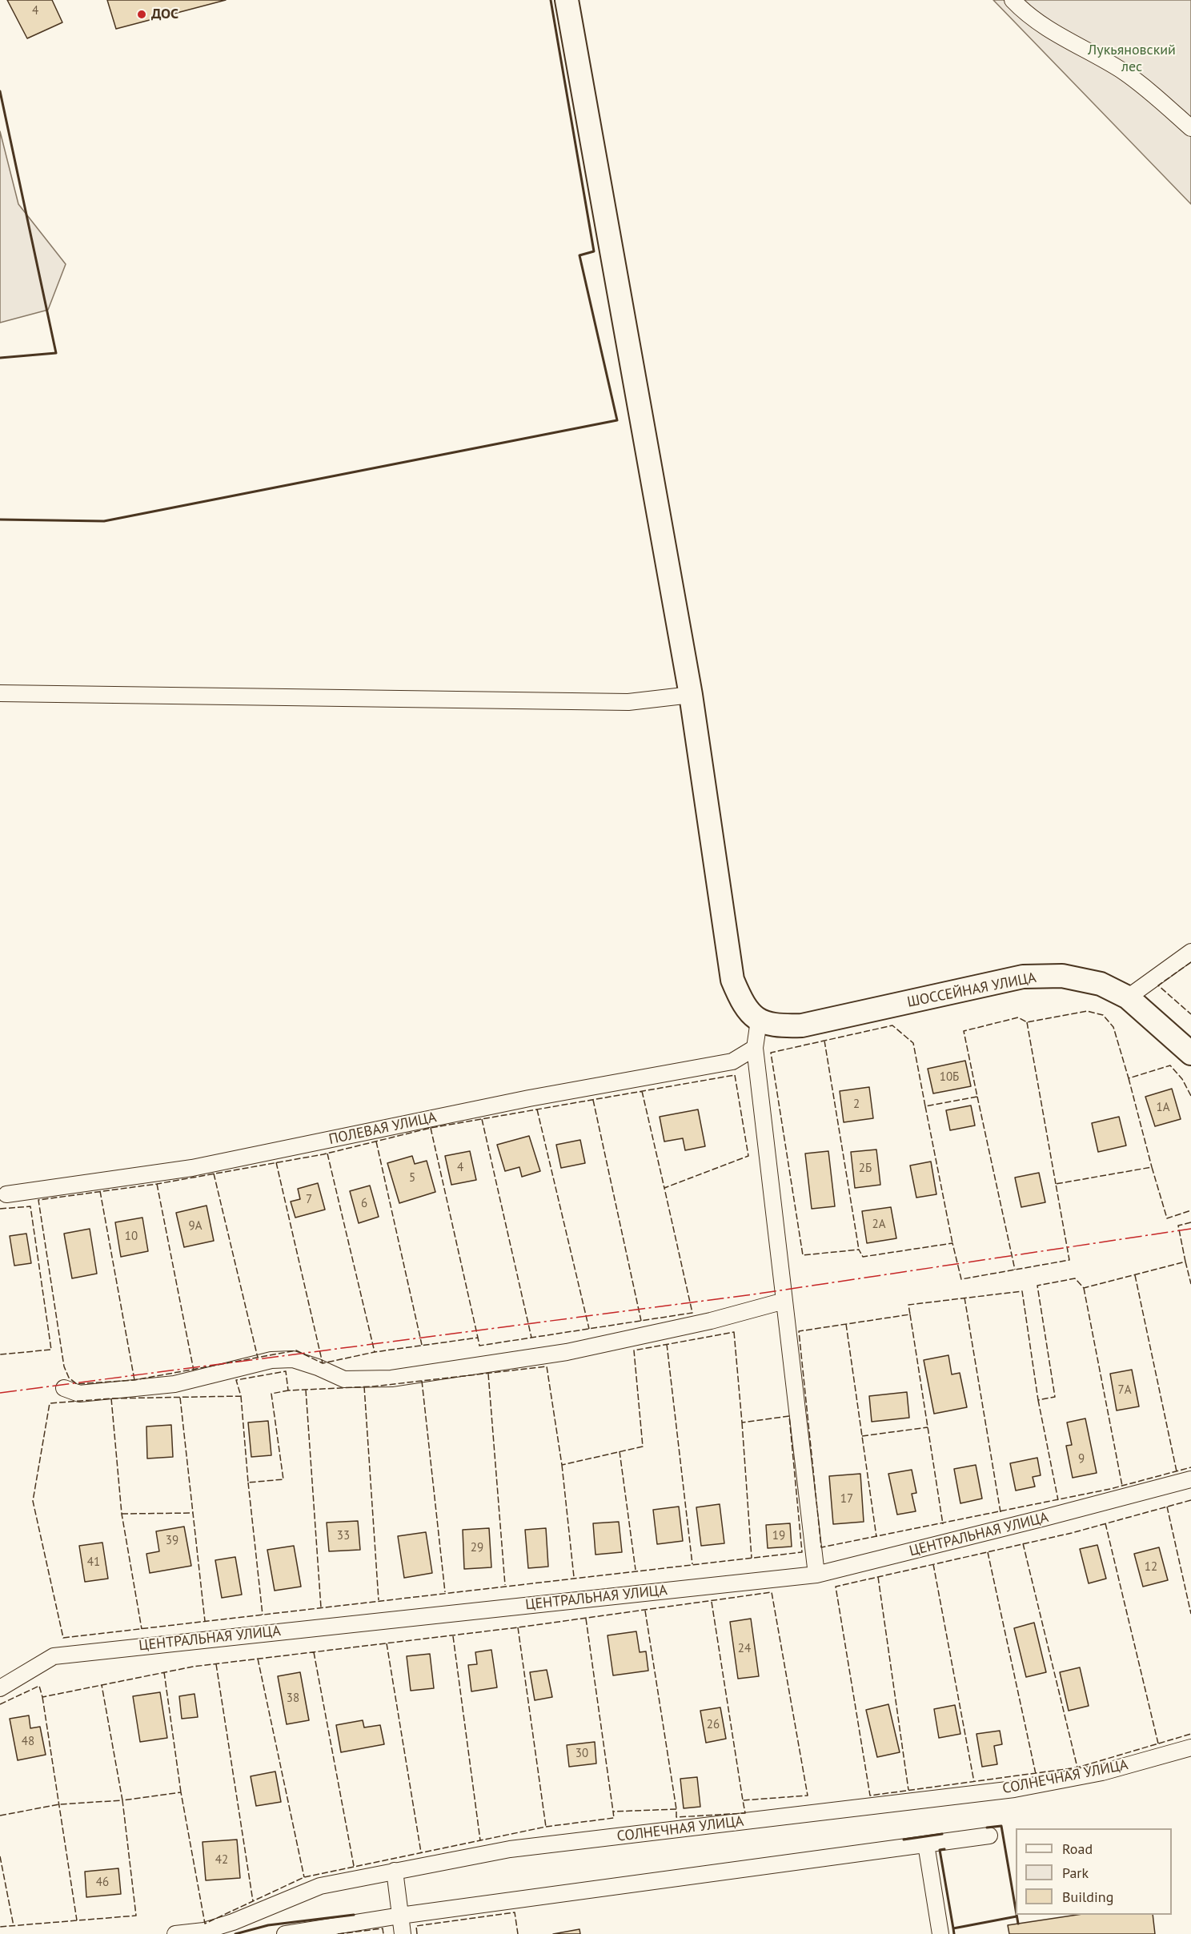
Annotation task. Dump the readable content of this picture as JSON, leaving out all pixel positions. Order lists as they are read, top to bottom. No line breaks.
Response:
{"streets":{"main road":["ШОССЕЙНАЯ УЛИЦА"],"street":["ПОЛЕВАЯ УЛИЦА","ЦЕНТРАЛЬНАЯ УЛИЦА","СОЛНЕЧНАЯ УЛИЦА"]},"parks":["Лукьяновский лес"],"places":["ДОС"],"house_numbers":["4","10Б","2","1А","4","2Б","5","7","6","2А","9А","10","7А","9","17","33","19","39","29","41","12","24","38","26","48","30","42","46"],"legend":["Road","Park","Building"]}
